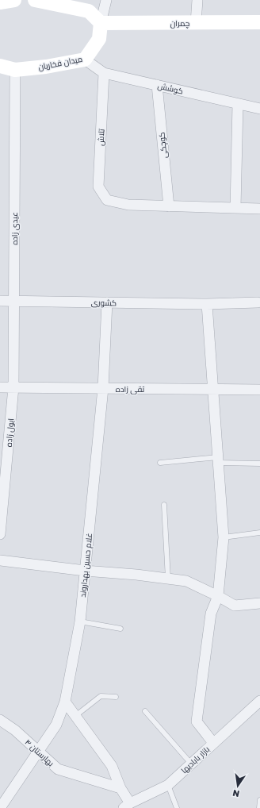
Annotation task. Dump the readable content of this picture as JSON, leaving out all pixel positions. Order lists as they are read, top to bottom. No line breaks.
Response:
{"streets":{"street":["چمران","میدان فخاریان","کوشش","تلاش","کوچکی","عیدی زاده","کشوری","تقی زاده","ابول زاده","غلام حسین بهداروند","بهارستان ۴","بازار بابادیها"]},"crossings":[["چمران","میدان فخاریان"],["میدان فخاریان","کوشش"],["میدان فخاریان","عیدی زاده"],["کوشش","تلاش"],["کوشش","کوچکی"],["تلاش","کوچکی"],["عیدی زاده","کشوری"],["عیدی زاده","تقی زاده"],["عیدی زاده","ابول زاده"],["کشوری","غلام حسین بهداروند"],["تقی زاده","ابول زاده"],["تقی زاده","غلام حسین بهداروند"],["غلام حسین بهداروند","بهارستان ۴"]],"north":"bottom"}
